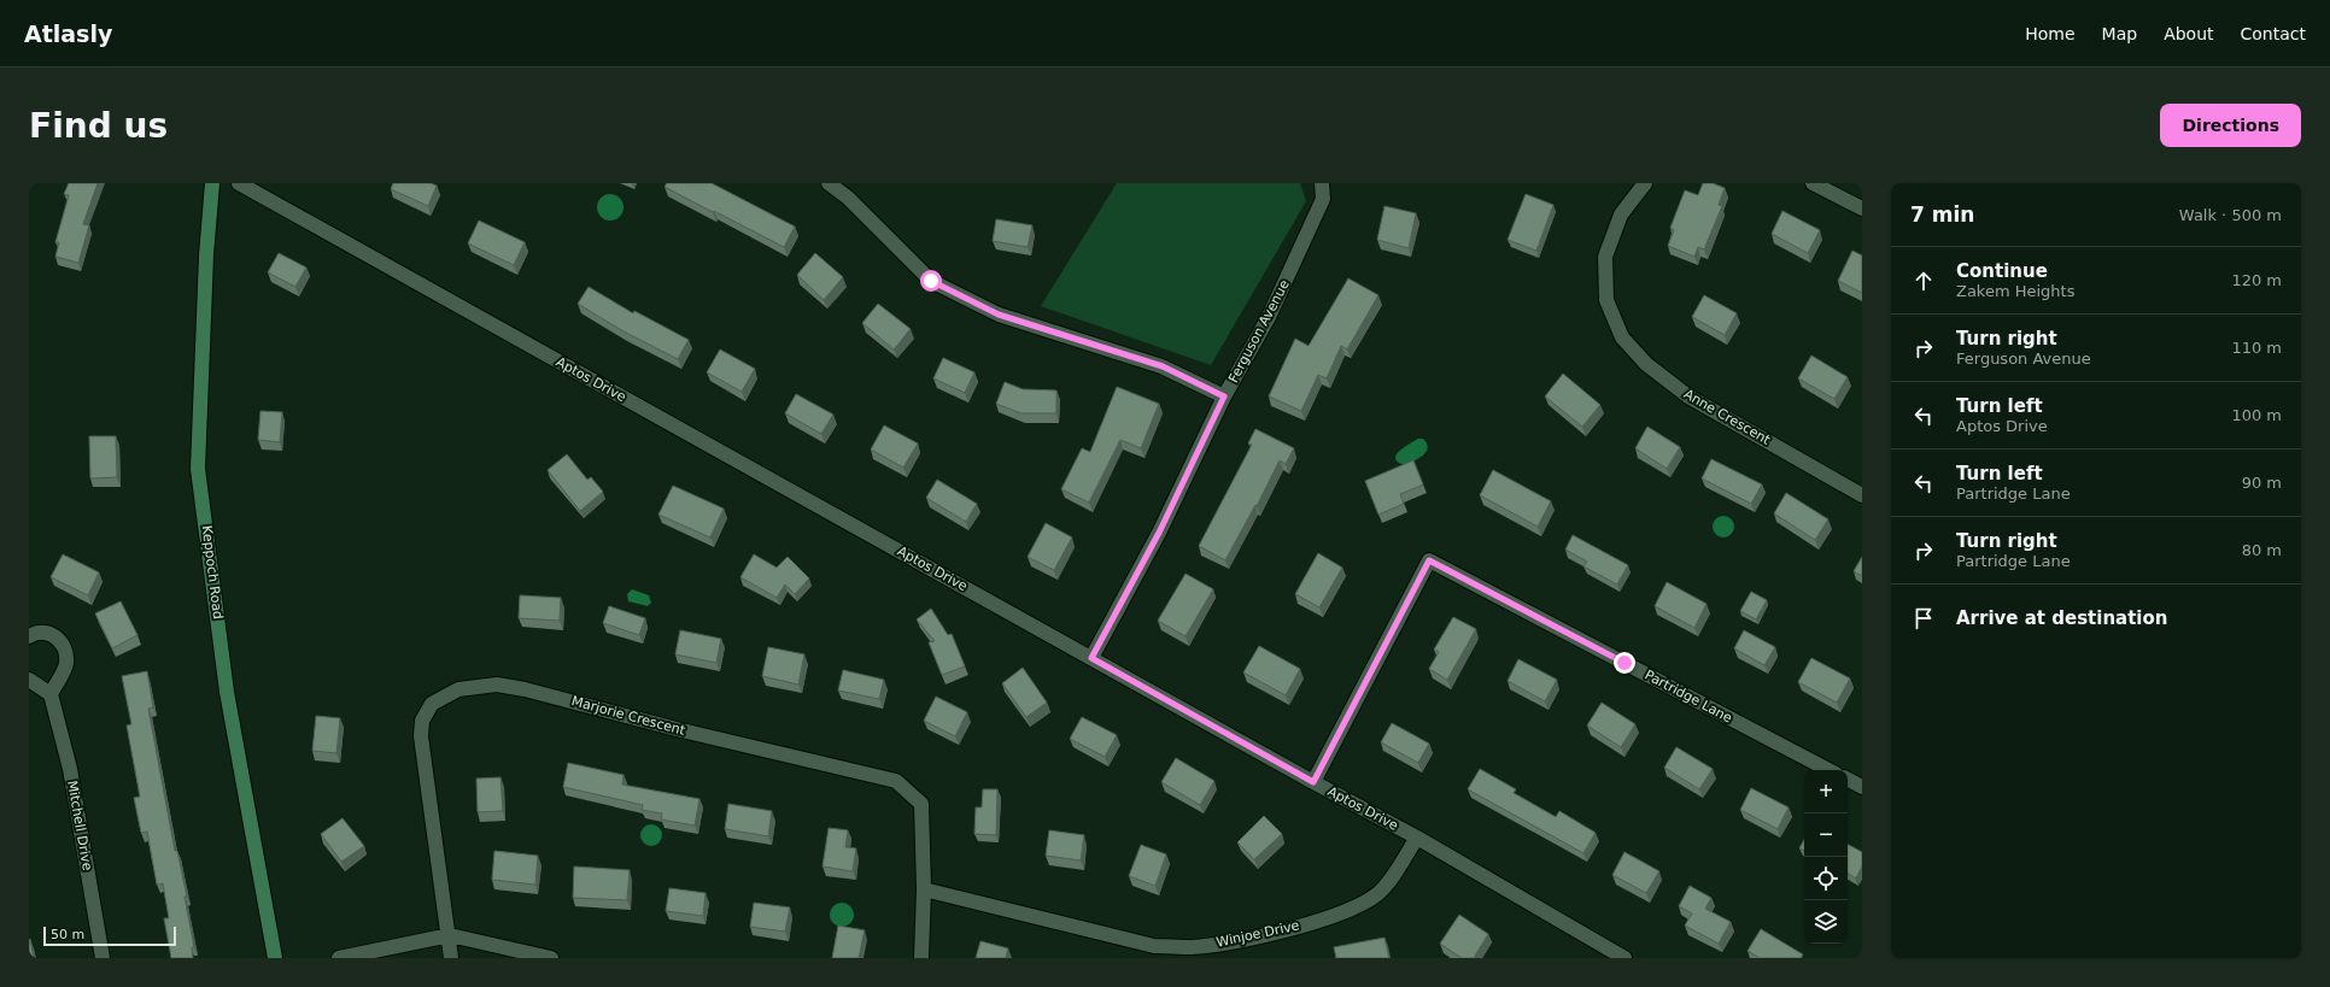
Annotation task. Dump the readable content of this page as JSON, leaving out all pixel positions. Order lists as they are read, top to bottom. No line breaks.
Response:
{"streets":{"street":["Ferguson Avenue","Aptos Drive","Anne Crescent","Keppoch Road","Partridge Lane","Marjorie Crescent","Mitchell Drive","Winjoe Drive"]},"crossings":[["Ferguson Avenue","Aptos Drive"],["Aptos Drive","Partridge Lane"],["Aptos Drive","Winjoe Drive"],["Marjorie Crescent","Winjoe Drive"]],"scale_bar":"50 m","page":{"header":"Atlasly","nav":["Home","Map","About","Contact"],"buttons":"Directions","title":"Find us","heading":["7 min","Walk · 500 m"],"list":[["Continue","Zakem Heights","120 m"],["Turn right","Ferguson Avenue","110 m"],["Turn left","Aptos Drive","100 m"],["Turn left","Partridge Lane","90 m"],["Turn right","Partridge Lane","80 m"],"Arrive at destination"],"map_buttons":["+","−"],"scale":"50 m"}}
